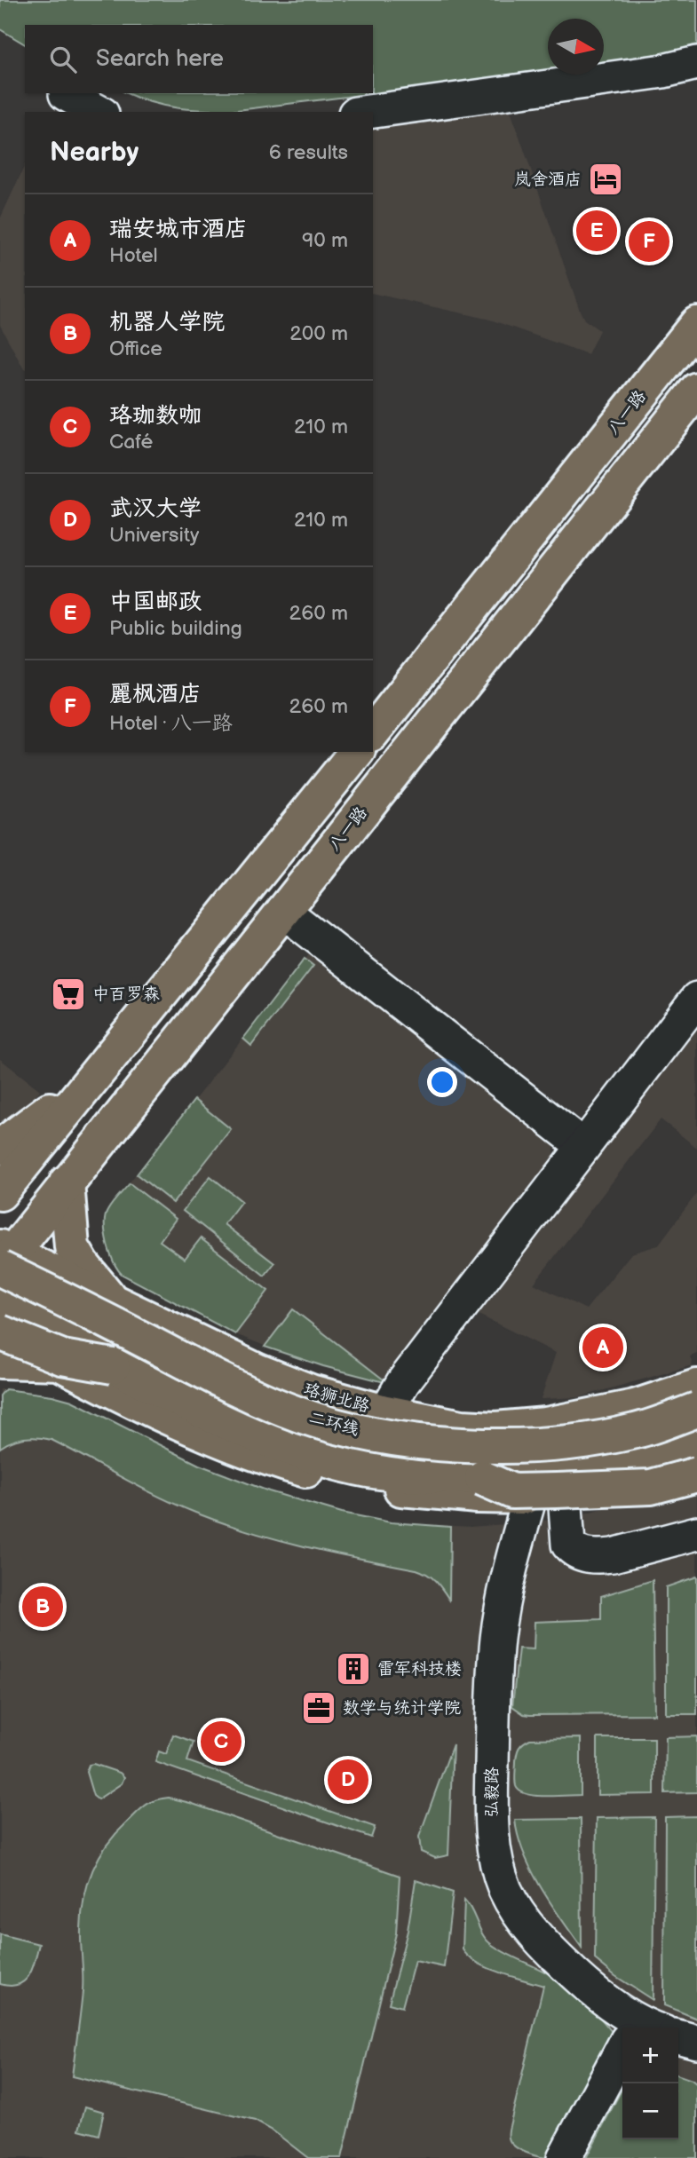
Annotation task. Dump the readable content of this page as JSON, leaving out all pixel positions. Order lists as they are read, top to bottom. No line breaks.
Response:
{"streets":{"main road":["八一路","珞狮北路","二环线"],"street":["弘毅路"]},"crossings":[["八一路","珞狮北路"],["八一路","二环线"],["珞狮北路","二环线"]],"places":{"hotel":["岚舍酒店"],"supermarket":["中百罗森"],"building":["雷军科技楼"],"office":["数学与统计学院"]},"north":"right","page":{"search":"Search here","heading":["Nearby","6 results"],"list":[{"mark":"A","name":"瑞安城市酒店","note":"Hotel","value":"90 m"},{"mark":"B","name":"机器人学院","note":"Office","value":"200 m"},{"mark":"C","name":"珞珈数咖","note":"Café","value":"210 m"},{"mark":"D","name":"武汉大学","note":"University","value":"210 m"},{"mark":"E","name":"中国邮政","note":"Public building","value":"260 m"},{"mark":"F","name":"麗枫酒店","note":"Hotel · 八一路","value":"260 m"}],"pins":["E","F","A","B","C","D"],"map_buttons":["+","−"]}}
